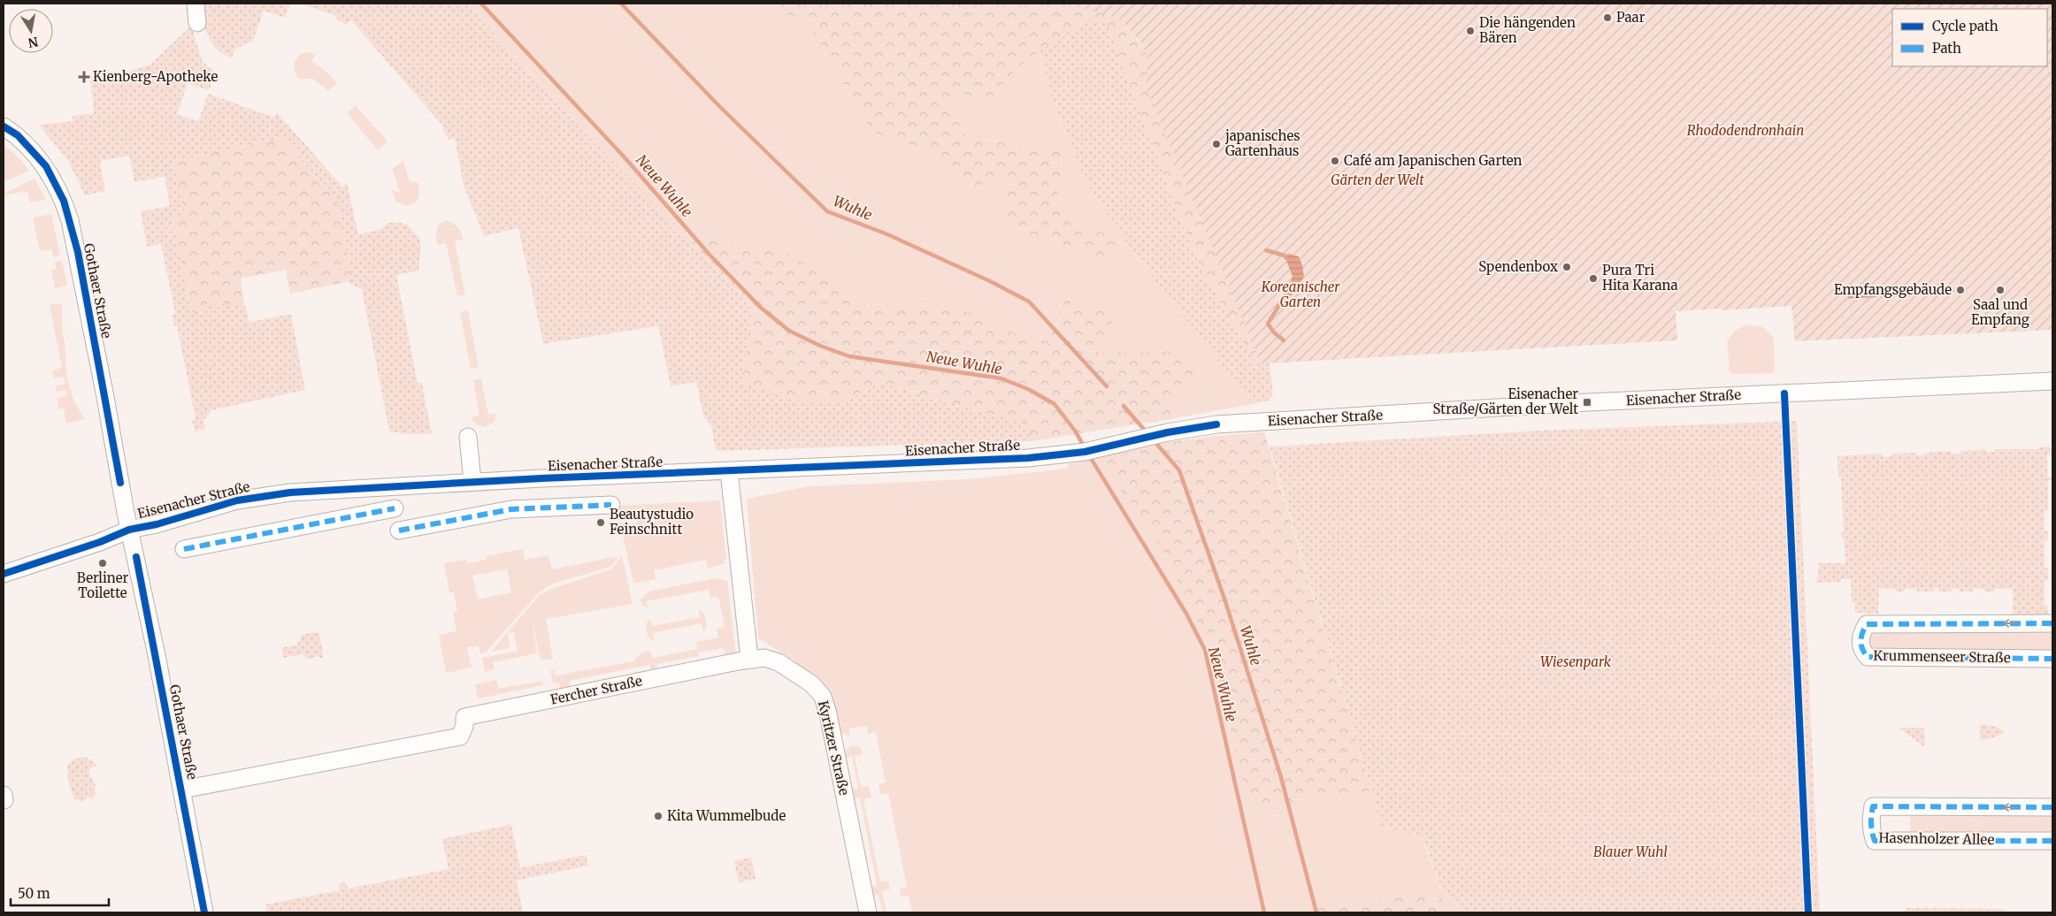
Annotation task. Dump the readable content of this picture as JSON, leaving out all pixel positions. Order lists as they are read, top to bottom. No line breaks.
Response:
{"streets":{"street":["Gothaer Straße","Eisenacher Straße","Krummenseer Straße","Fercher Straße","Kyritzer Straße","Hasenholzer Allee"]},"crossings":[["Gothaer Straße","Eisenacher Straße"],["Gothaer Straße","Fercher Straße"],["Fercher Straße","Kyritzer Straße"]],"water":["Neue Wuhle","Wuhle"],"parks":["Rhododendronhain","Gärten der Welt","Koreanischer Garten","Wiesenpark","Blauer Wuhl"],"places":{"other":["Paar","Die hängenden Bären","japanisches Gartenhaus","Café am Japanischen Garten","Spendenbox","Pura Tri Hita Karana","Empfangsgebäude","Saal und Empfang","Beautystudio Feinschnitt","Berliner Toilette","Kita Wummelbude"],"health":["Kienberg-Apotheke"],"transit":["Eisenacher Straße/Gärten der Welt"]},"legend":["Cycle path","Path"],"scale_bar":"50 m","north":"bottom"}
